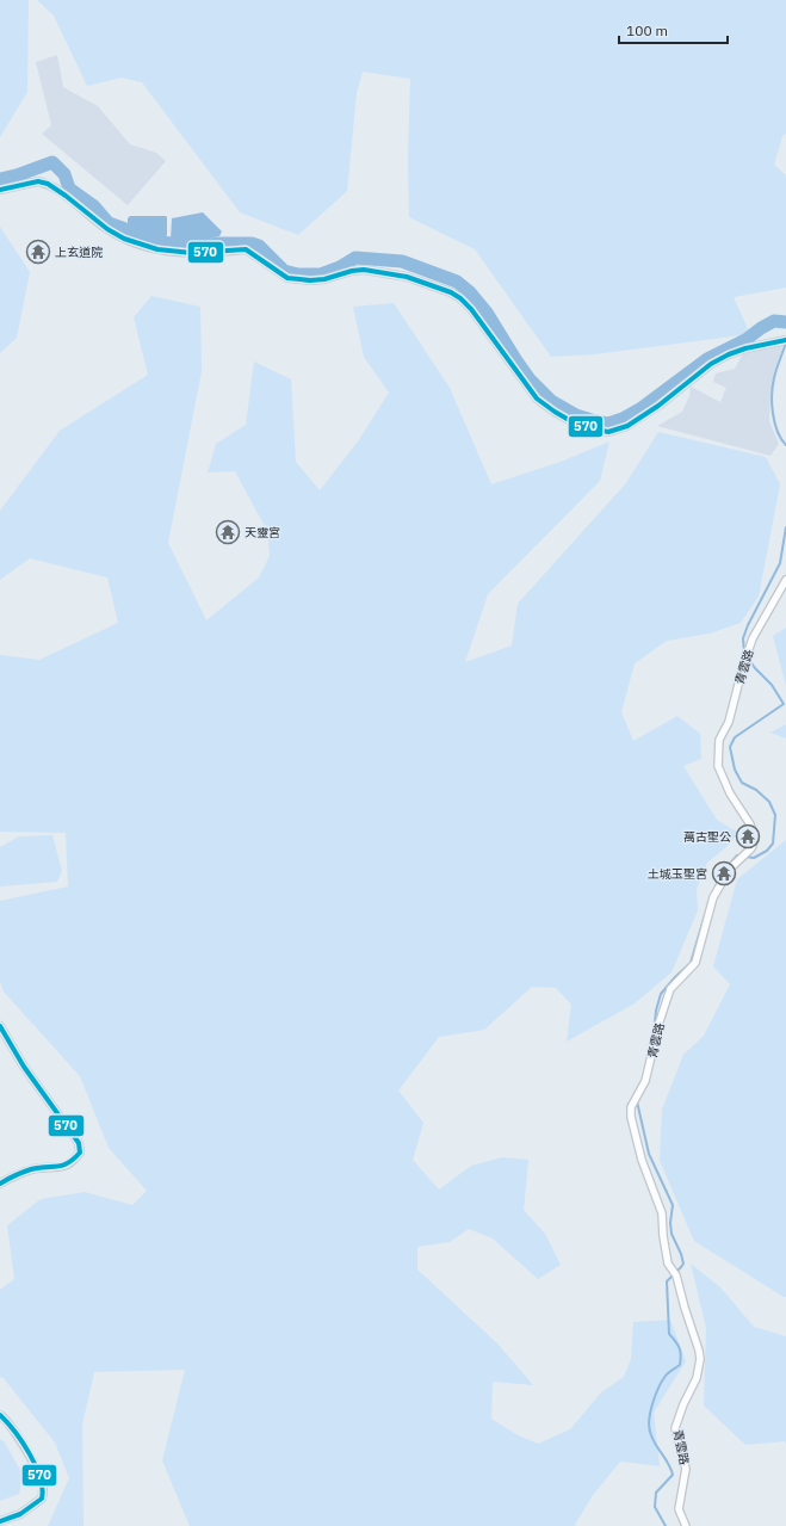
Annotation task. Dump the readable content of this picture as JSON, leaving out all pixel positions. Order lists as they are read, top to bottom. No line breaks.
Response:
{"streets":{"street":["青雲路"]},"places":{"temple":["上玄道院","天靈宮","萬古聖公","土城玉聖宮"]},"lines":["transit line 570"],"scale_bar":"100 m"}
